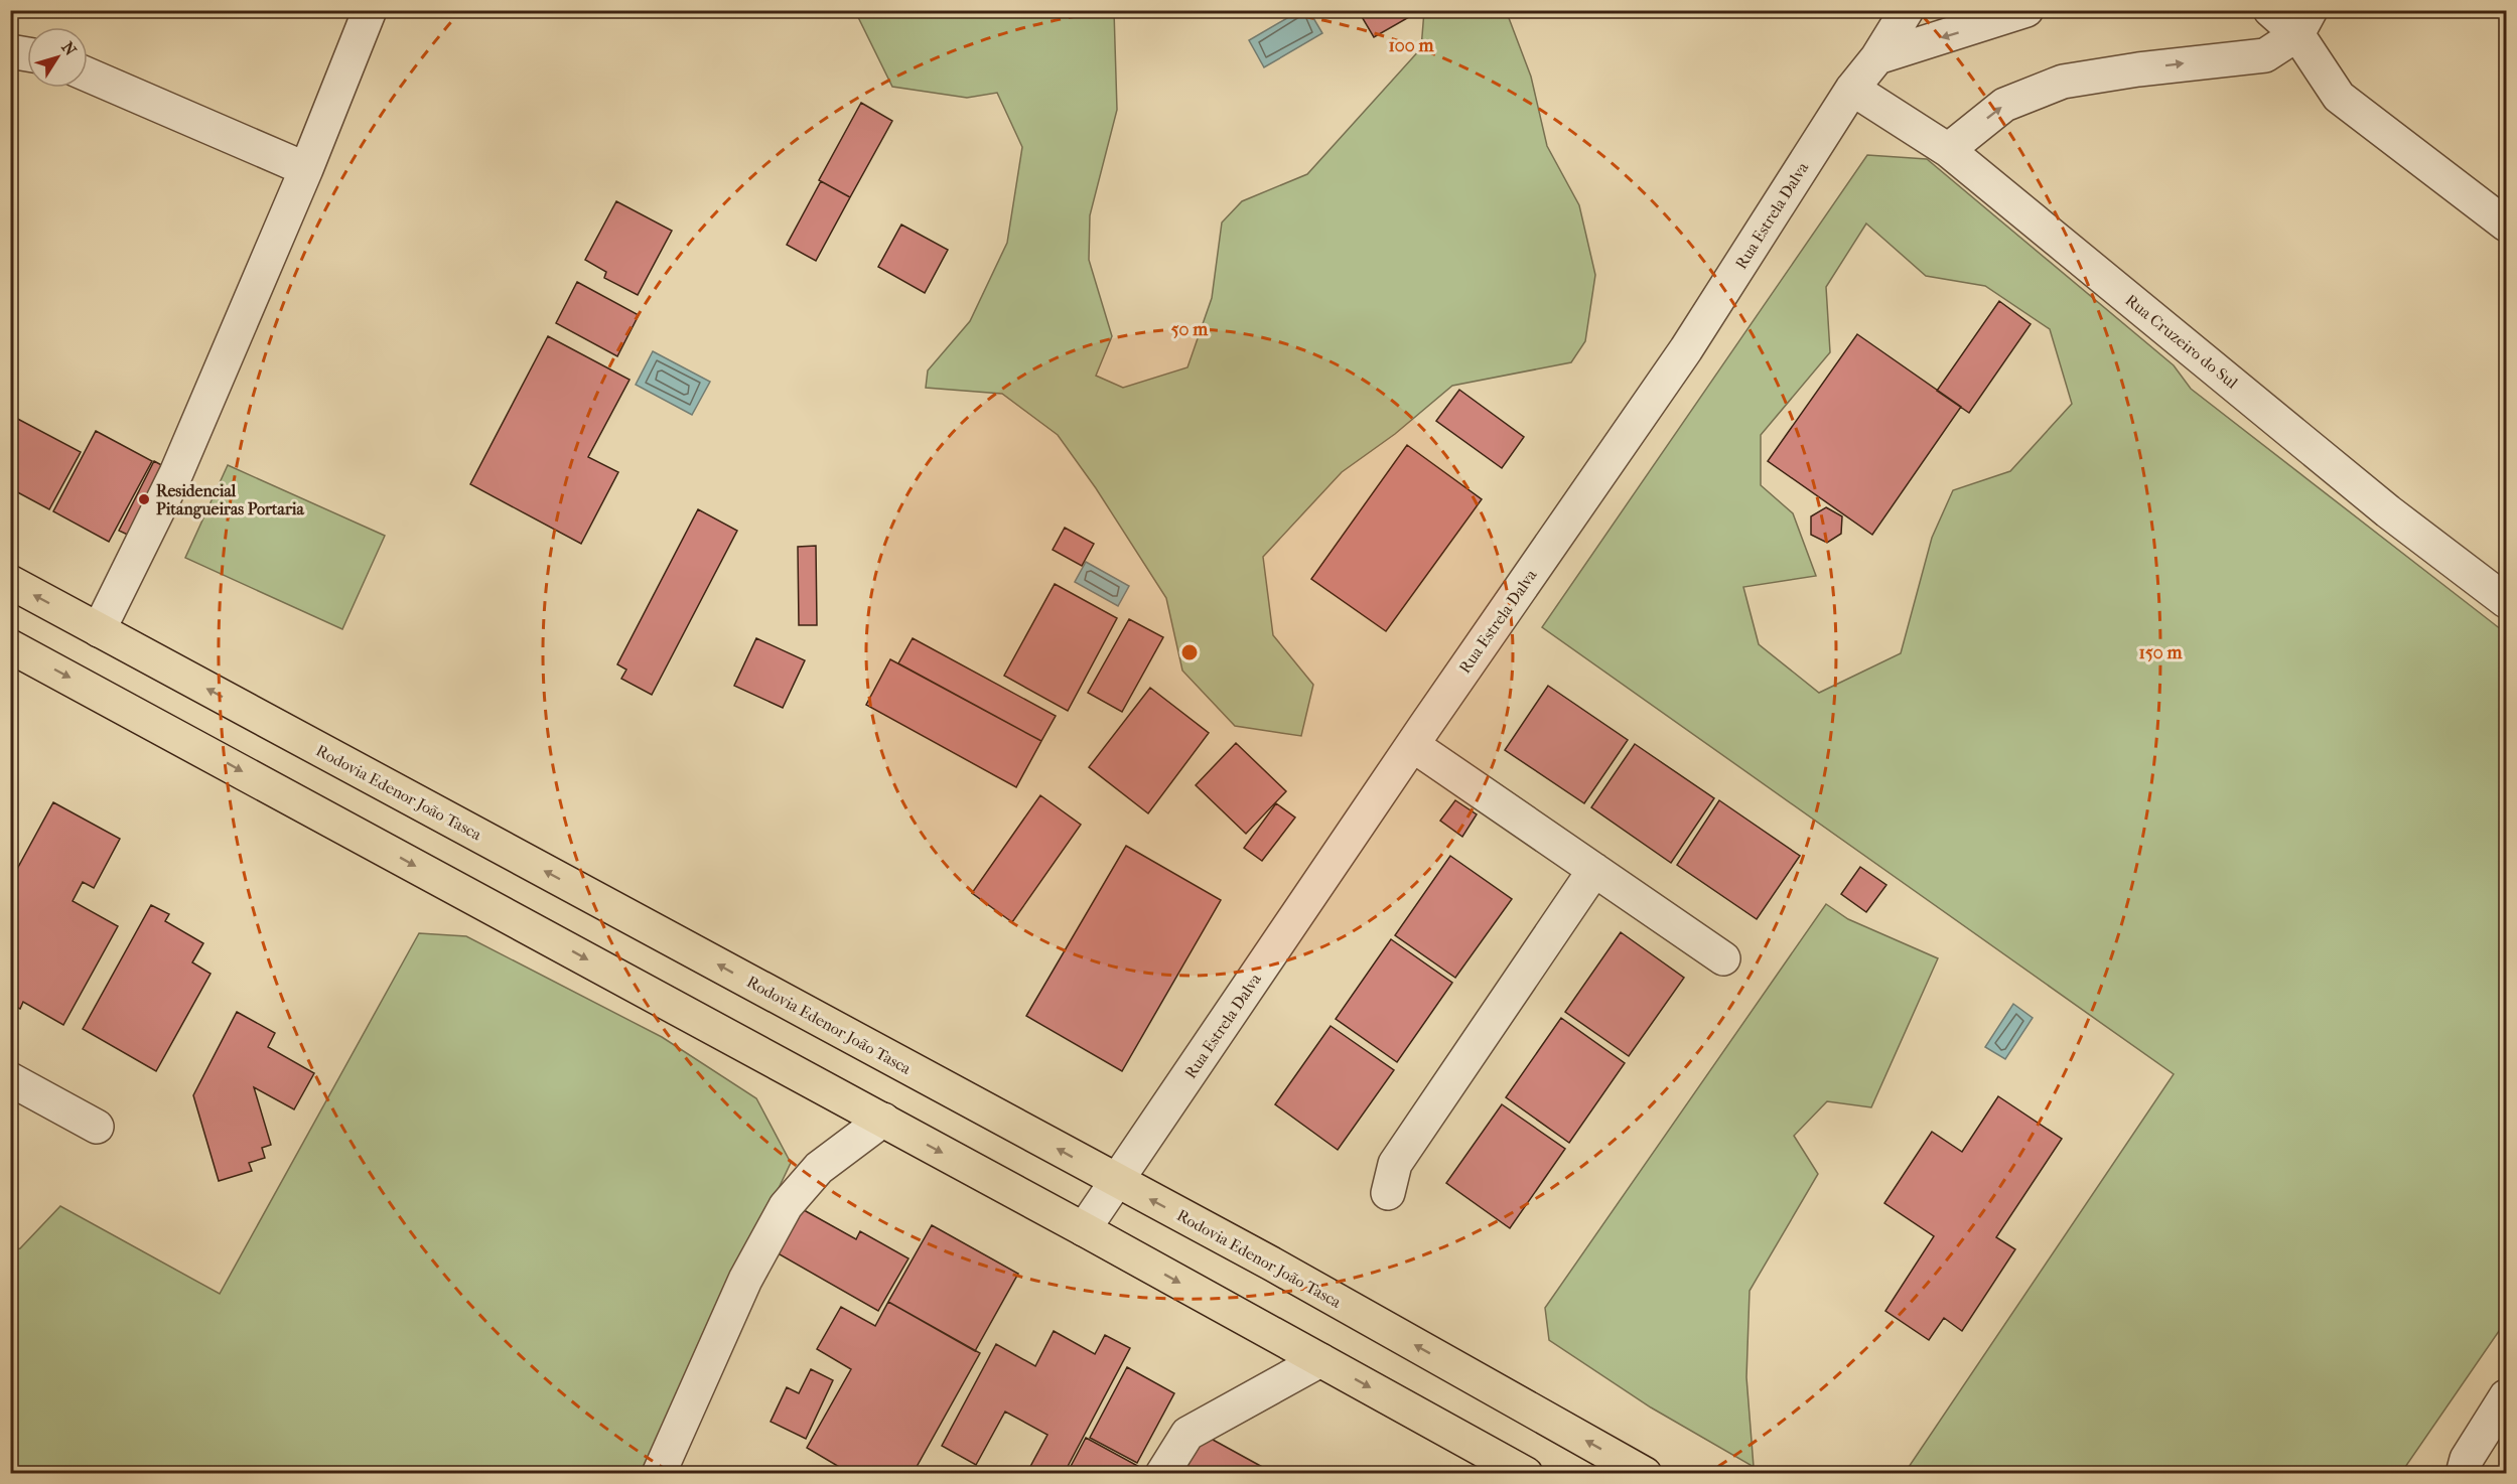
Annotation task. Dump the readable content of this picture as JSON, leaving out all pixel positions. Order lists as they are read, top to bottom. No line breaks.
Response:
{"streets":{"main road":["Rodovia Edenor João Tasca"],"street":["Rua Estrela Dalva","Rua Cruzeiro do Sul"]},"crossings":[["Rua Estrela Dalva","Rua Cruzeiro do Sul"],["Rua Estrela Dalva","Rodovia Edenor João Tasca"]],"places":["Residencial Pitangueiras Portaria"],"north":"top right","rings":["100 m","50 m","150 m"]}
